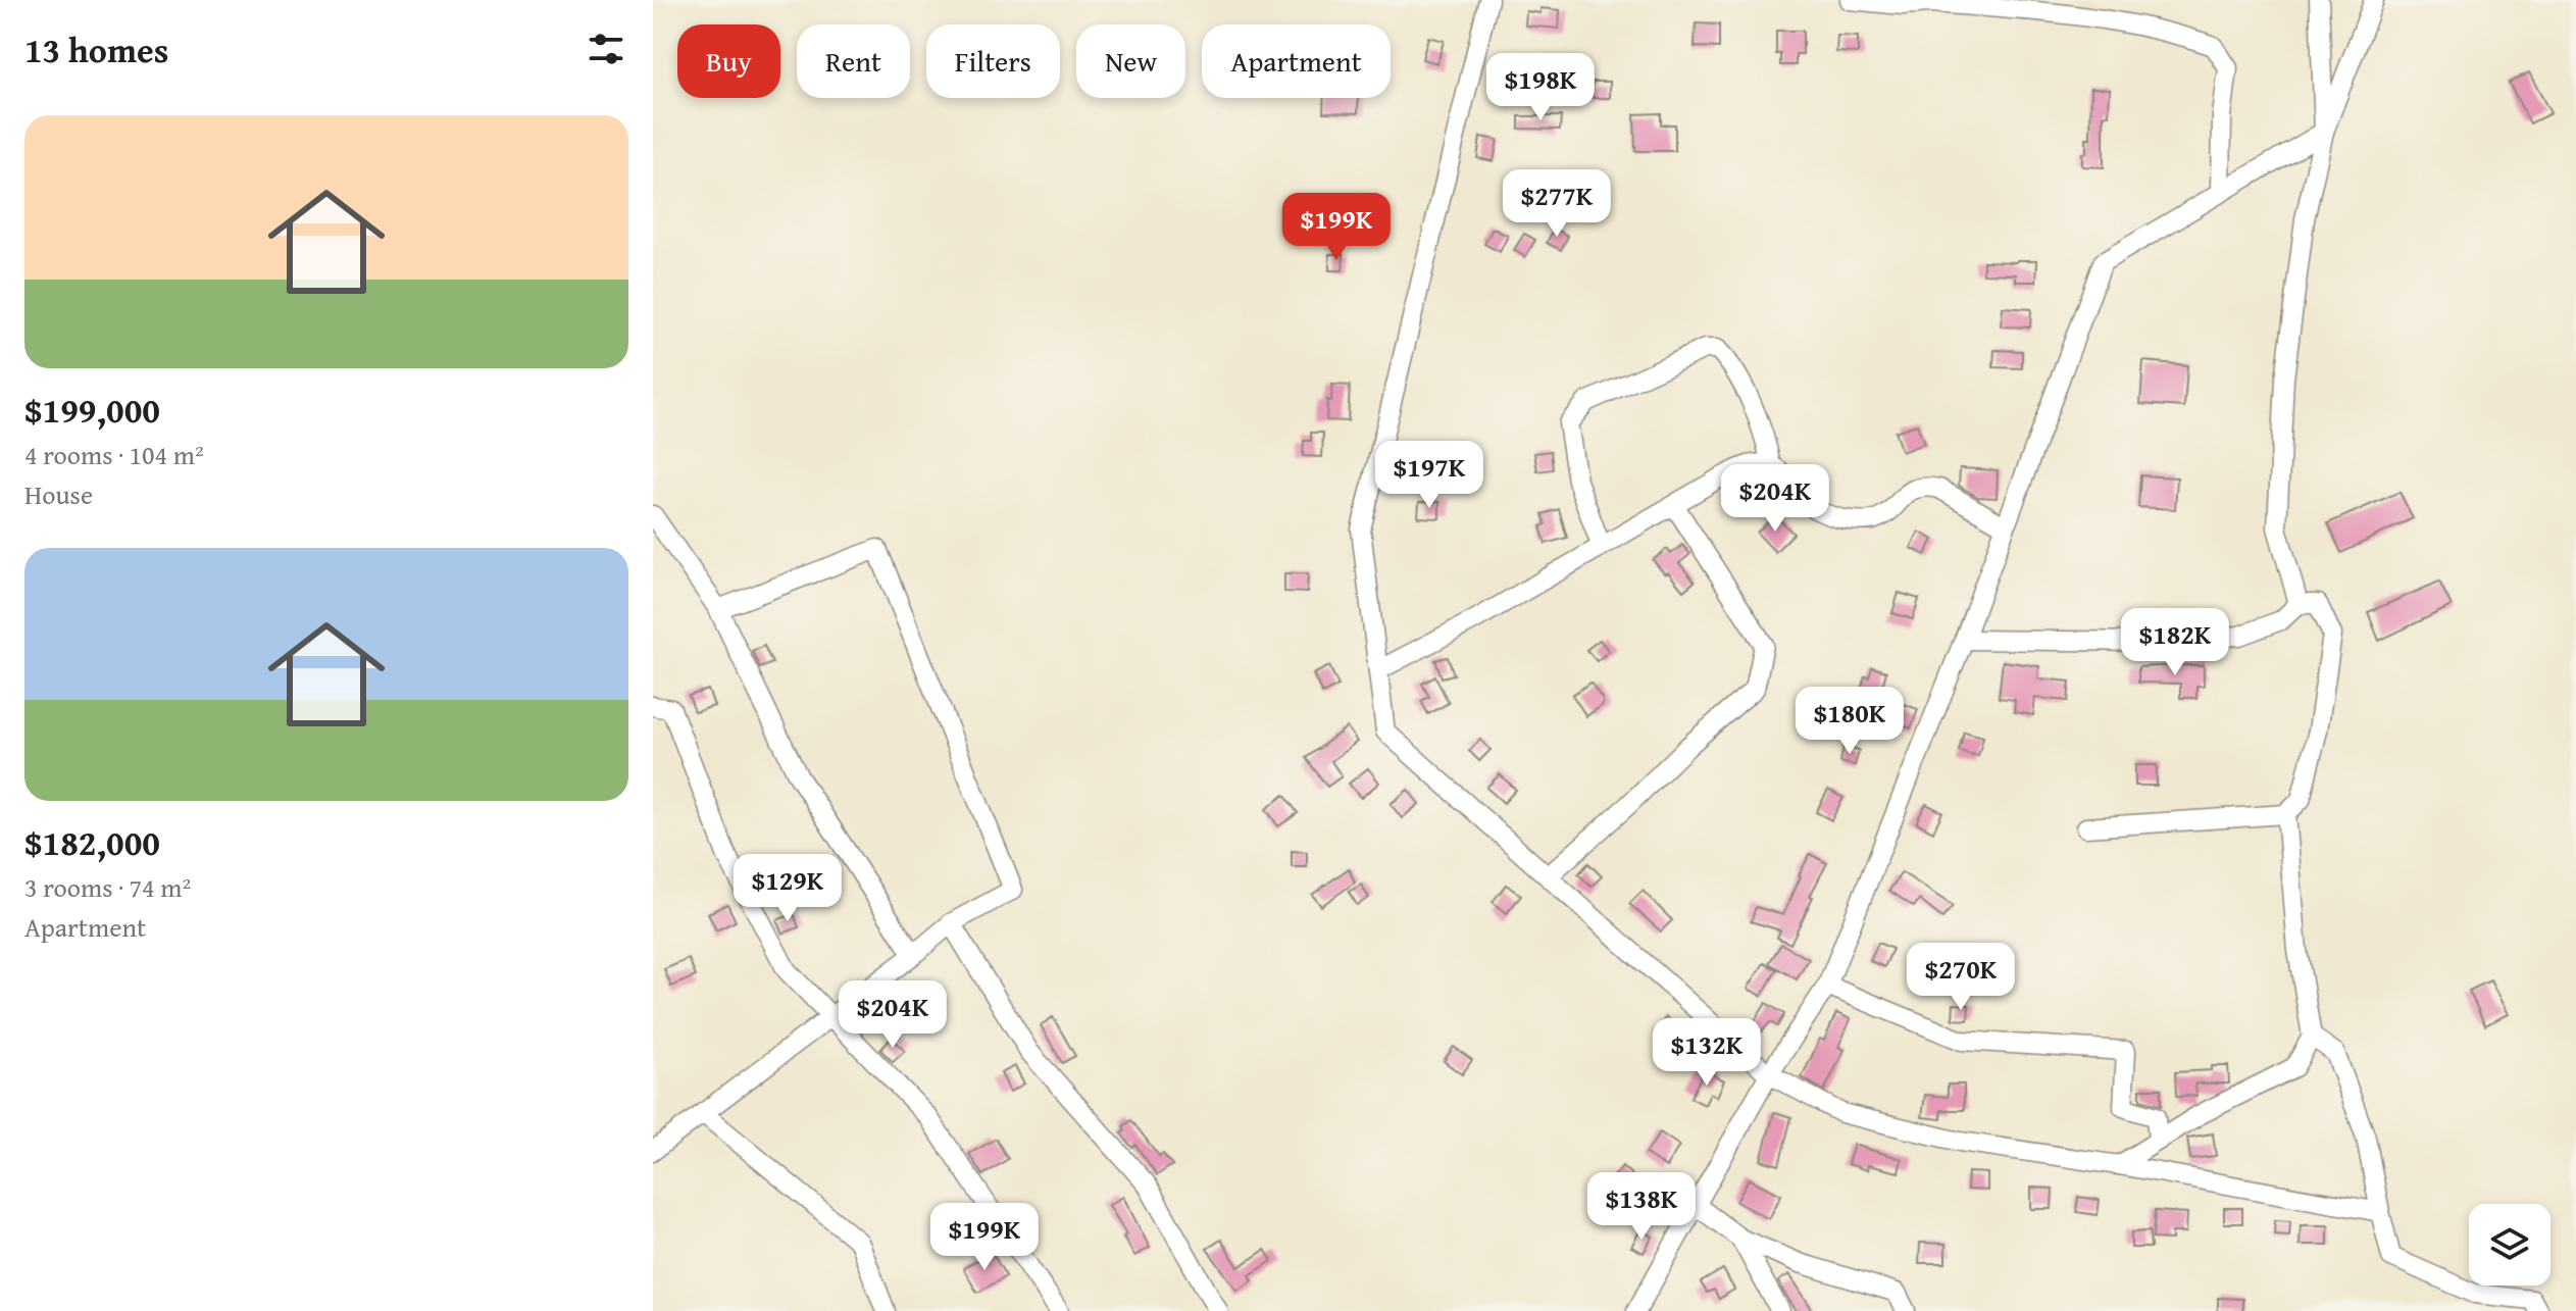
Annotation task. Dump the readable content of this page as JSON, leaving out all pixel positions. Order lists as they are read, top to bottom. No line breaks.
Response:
{"page":{"heading":"13 homes","chip":["Buy","Rent","Filters","New","Apartment"],"price":["$198K","$277K","$199K","$197K","$204K","$182K","$180K","$129K","$270K","$204K","$132K","$138K","$199K"],"list":[{"name":"$199,000","note":"4 rooms · 104 m² · House"},{"name":"$182,000","note":"3 rooms · 74 m² · Apartment"}]}}
